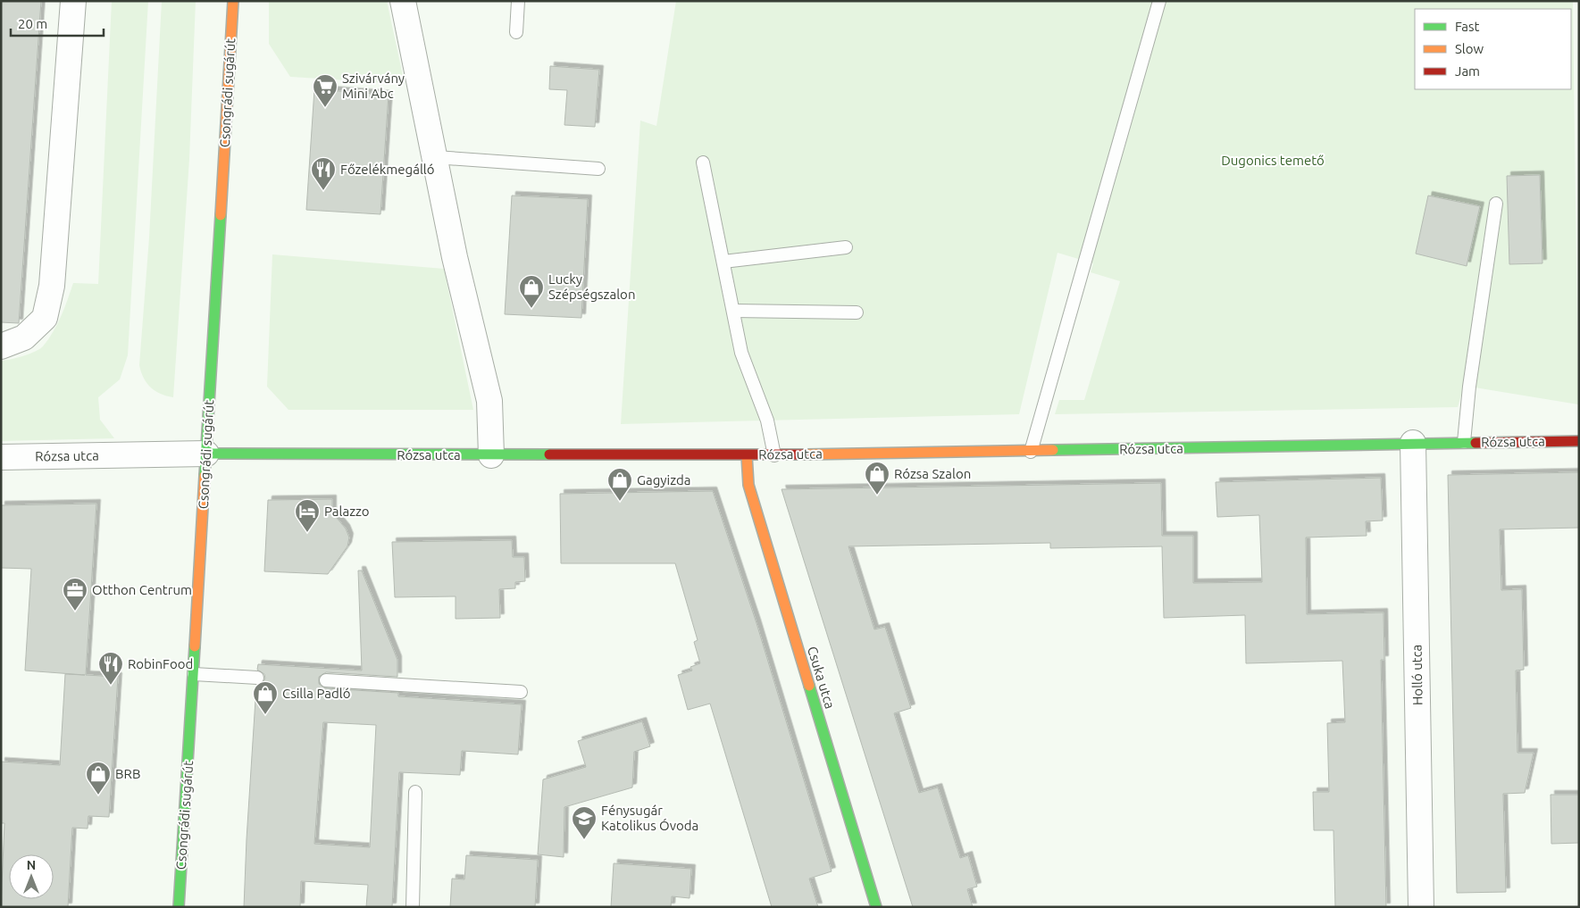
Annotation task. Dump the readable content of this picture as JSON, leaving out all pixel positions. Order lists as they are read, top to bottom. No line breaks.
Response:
{"streets":{"street":["Csongrádi sugárút","Rózsa utca","Holló utca","Csuka utca"]},"crossings":[["Csongrádi sugárút","Rózsa utca"],["Rózsa utca","Holló utca"],["Rózsa utca","Csuka utca"]],"parks":["Dugonics temető"],"places":{"supermarket":["Szivárvány Mini Abc"],"restaurant":["Főzelékmegálló","RobinFood"],"shop":["Lucky Szépségszalon","Rózsa Szalon","Gagyizda","Csilla Padló","BRB"],"hotel":["Palazzo"],"office":["Otthon Centrum"],"school or university":["Fénysugár Katolikus Óvoda"]},"legend":["Fast","Slow","Jam"],"scale_bar":"20 m","north":"top"}
